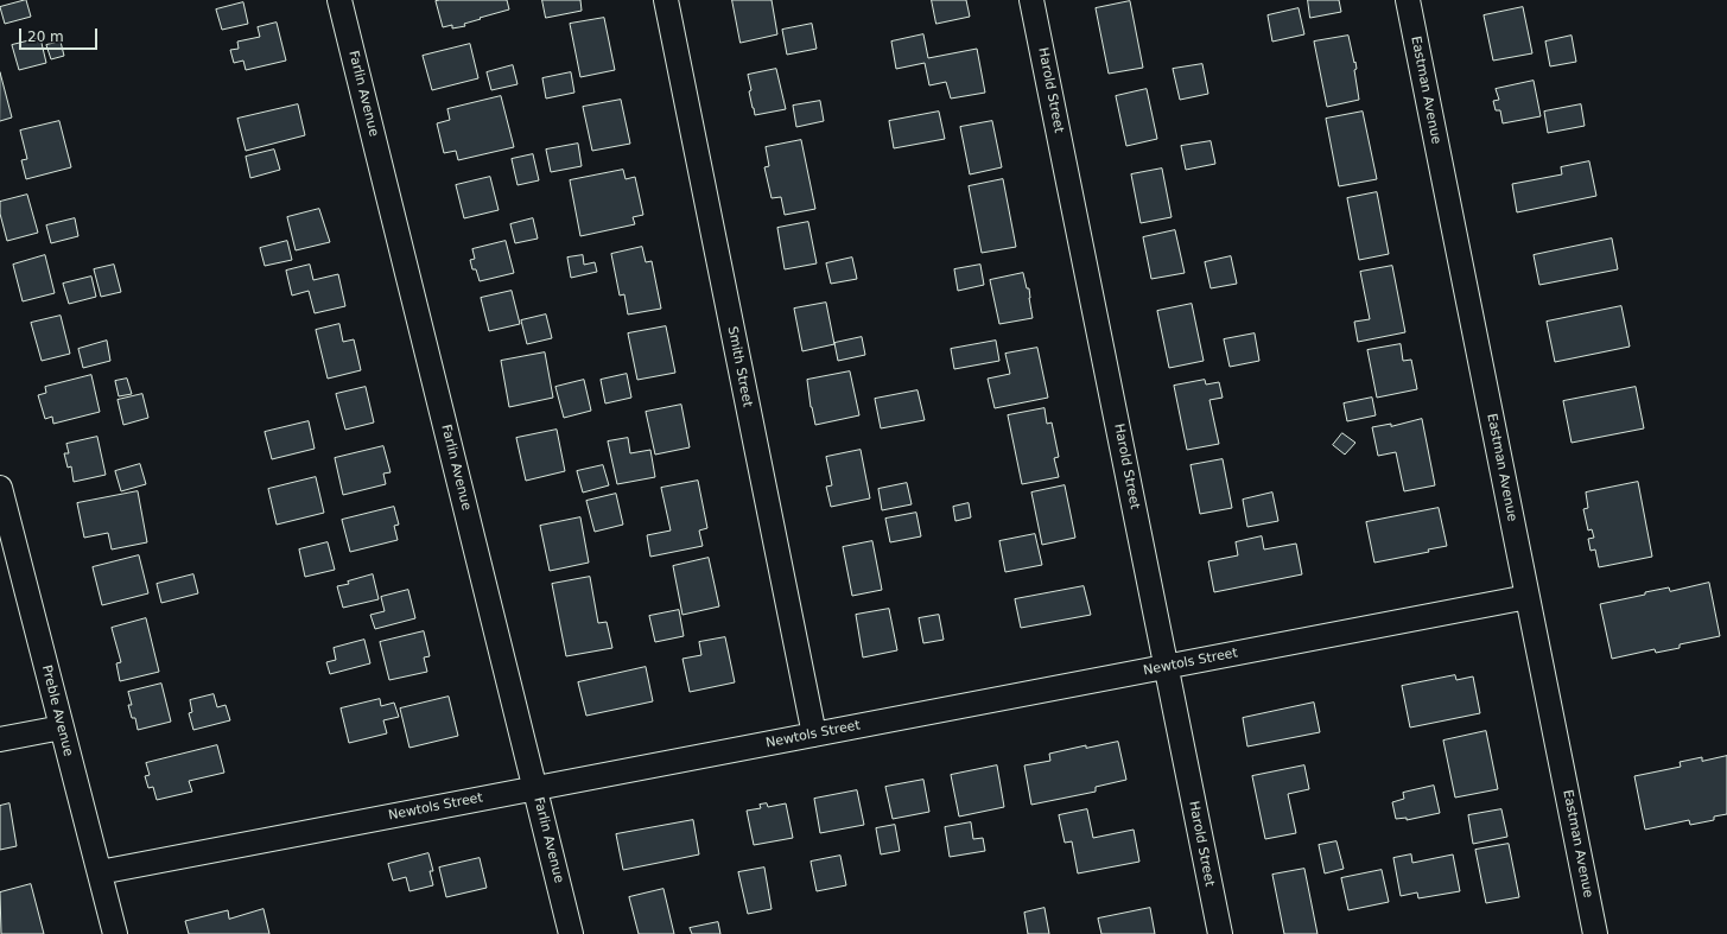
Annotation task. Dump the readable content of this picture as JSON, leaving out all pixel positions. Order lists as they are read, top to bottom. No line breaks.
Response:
{"streets":{"street":["Harold Street","Eastman Avenue","Farlin Avenue","Smith Street","Newtols Street","Preble Avenue"]},"crossings":[["Harold Street","Newtols Street"],["Eastman Avenue","Newtols Street"],["Farlin Avenue","Newtols Street"],["Smith Street","Newtols Street"],["Newtols Street","Preble Avenue"]],"scale_bar":"20 m"}
